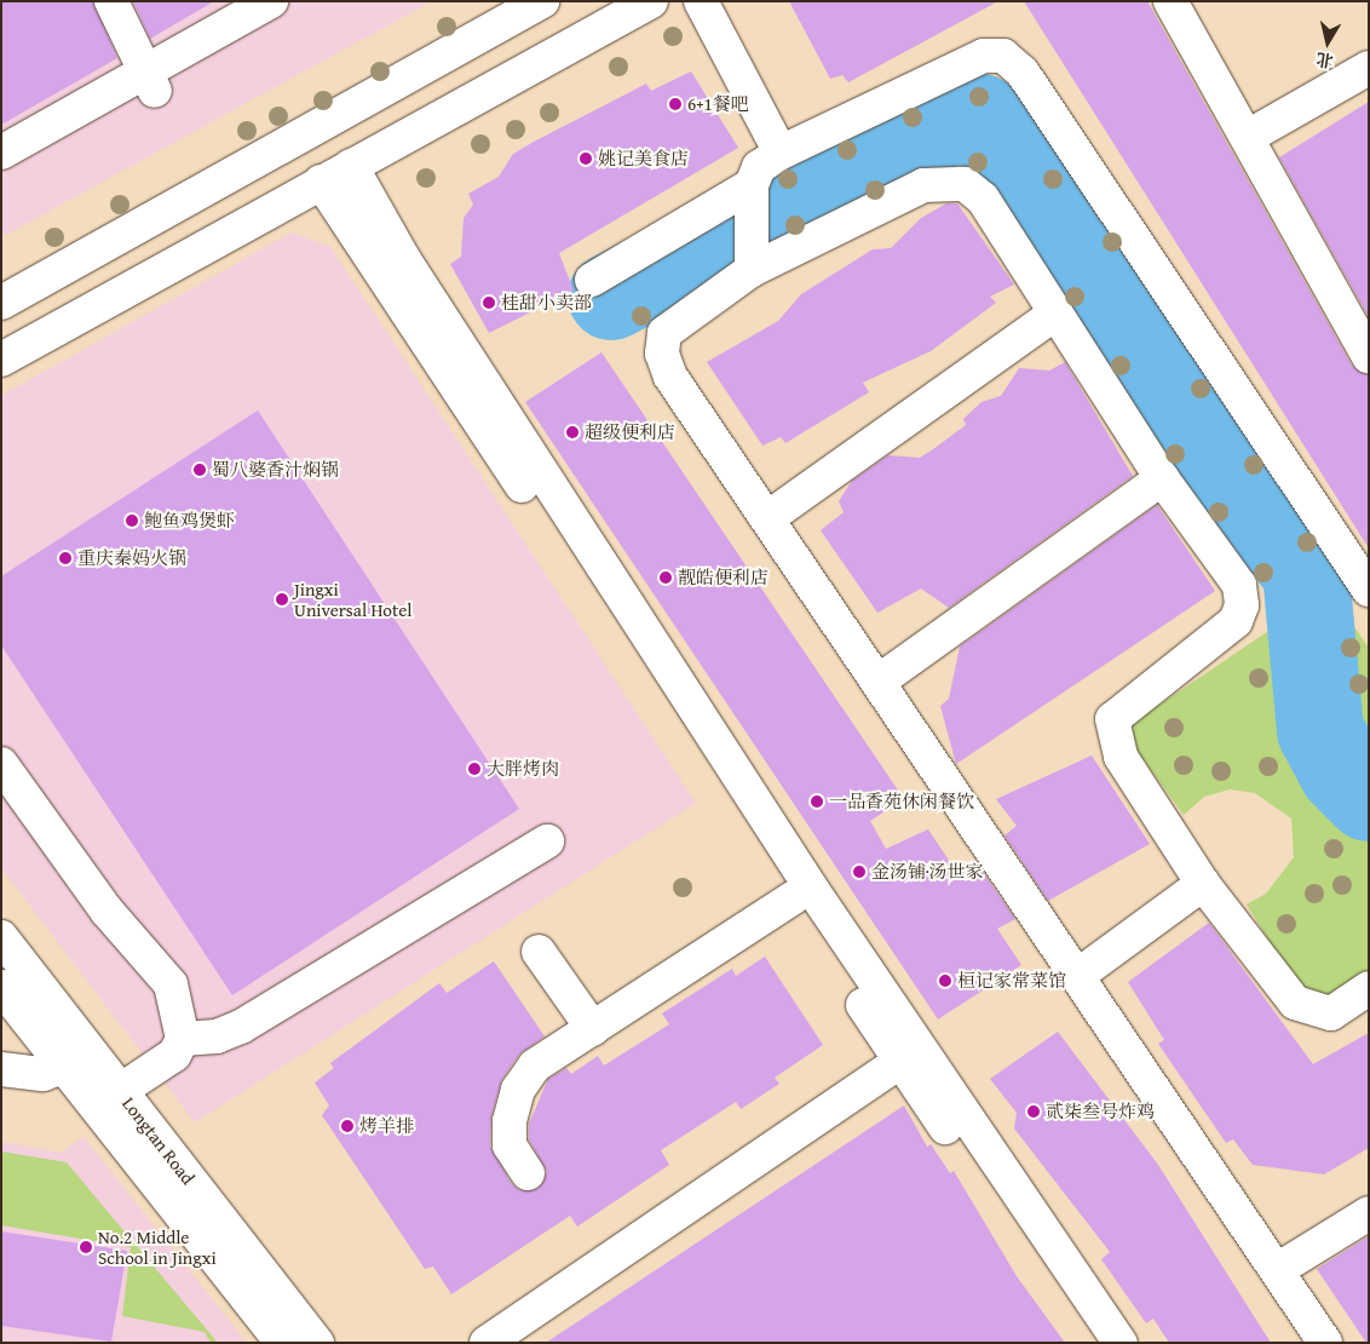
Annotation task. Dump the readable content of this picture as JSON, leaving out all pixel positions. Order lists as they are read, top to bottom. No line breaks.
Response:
{"streets":{"street":["Longtan Road"]},"places":["6+1餐吧","姚记美食店","桂甜小卖部","超级便利店","蜀八婆香汁焖锅","鲍鱼鸡煲虾","重庆秦妈火锅","靓皓便利店","Jingxi Universal Hotel","大胖烤肉","一品香苑休闲餐饮","金汤铺·汤世家","桓记家常菜馆","贰柒叁号炸鸡","烤羊排","No.2 Middle School in Jingxi"],"north":"bottom"}
